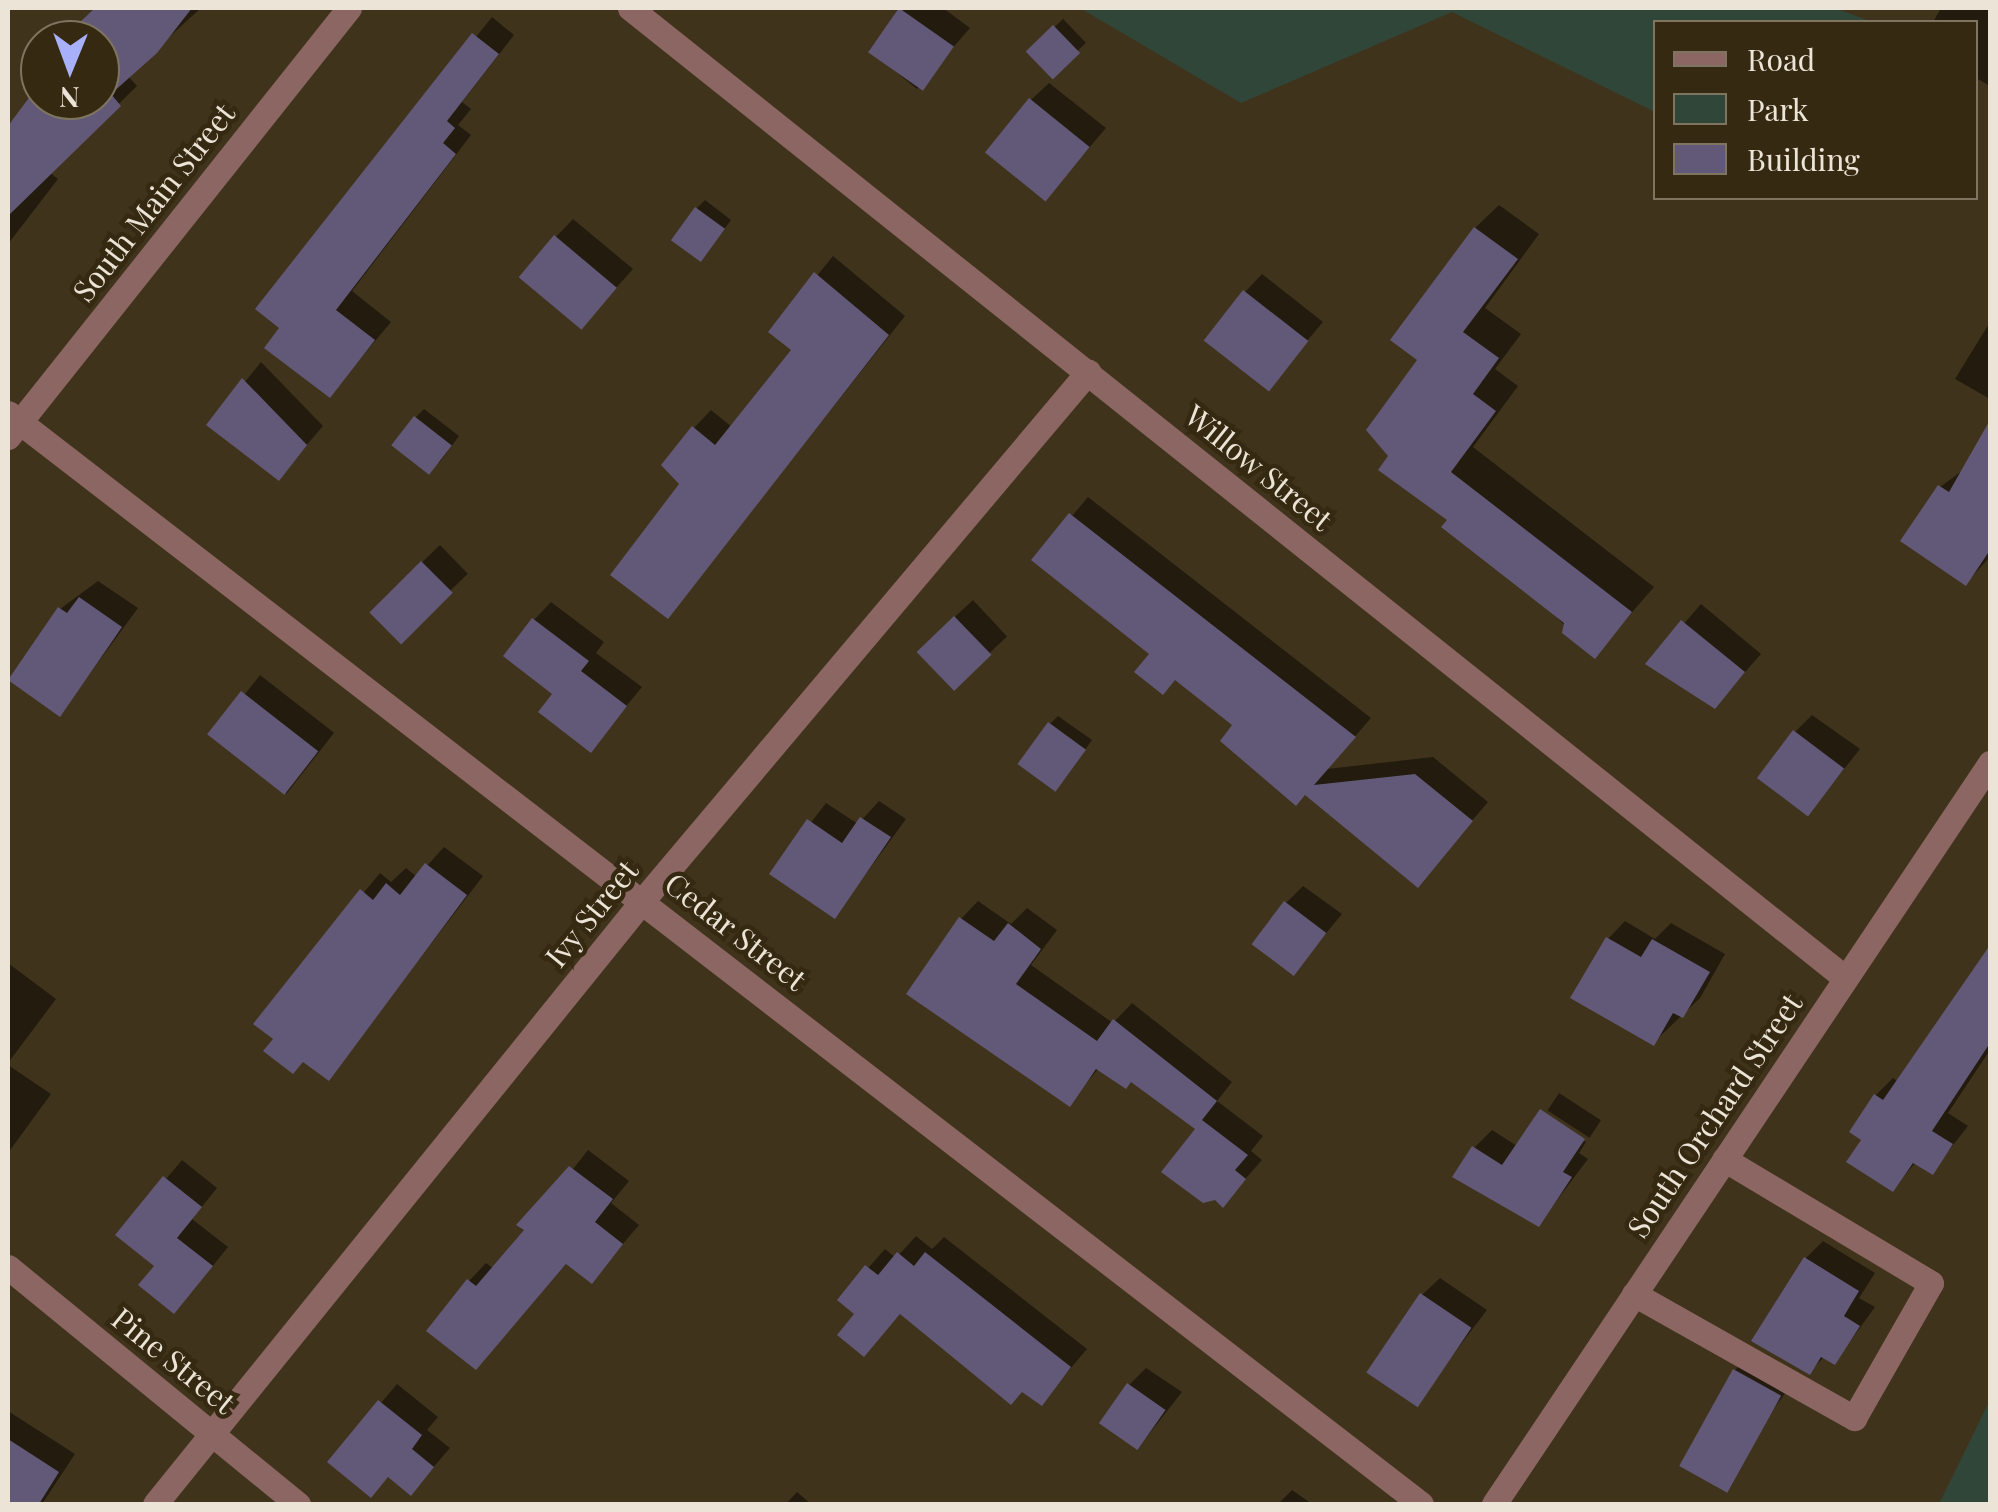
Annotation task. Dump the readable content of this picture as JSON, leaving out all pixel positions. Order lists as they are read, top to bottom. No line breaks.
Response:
{"streets":{"street":["South Main Street","Willow Street","Ivy Street","Cedar Street","South Orchard Street","Pine Street"]},"crossings":[["South Main Street","Cedar Street"],["Willow Street","Ivy Street"],["Willow Street","South Orchard Street"],["Ivy Street","Cedar Street"],["Ivy Street","Pine Street"]],"legend":["Road","Park","Building"],"north":"bottom"}
